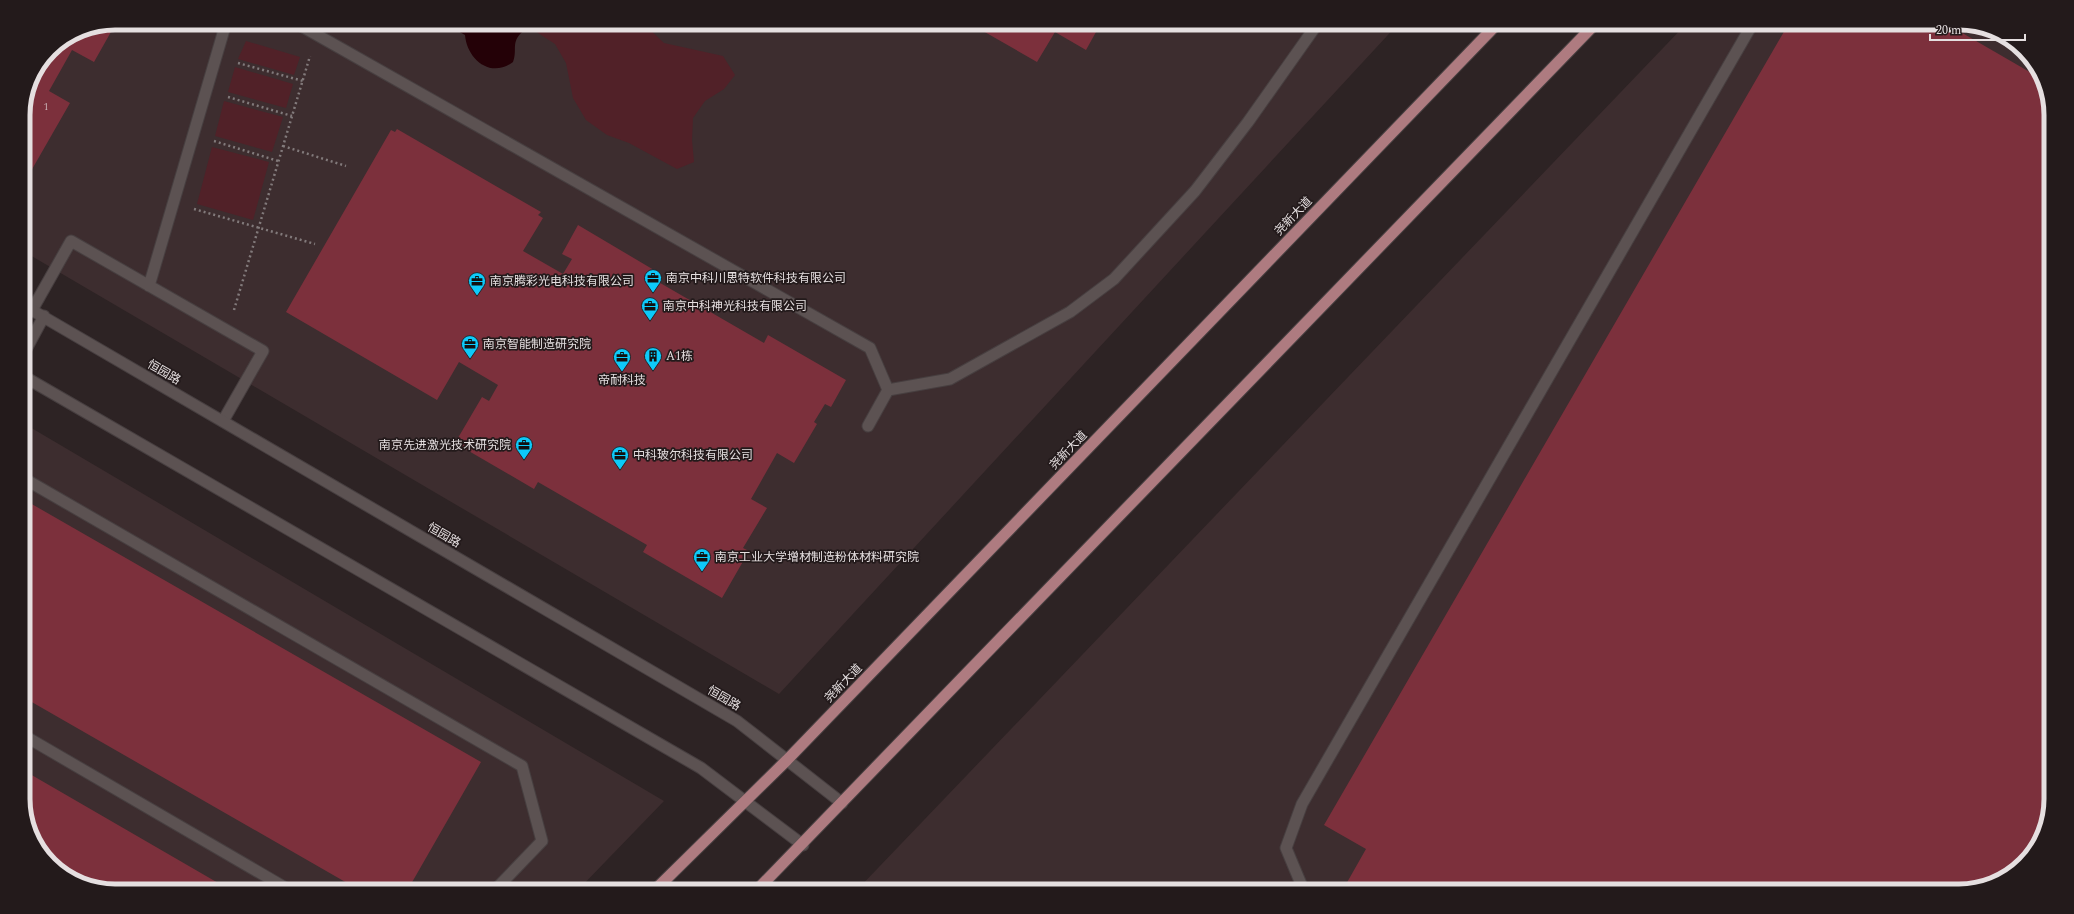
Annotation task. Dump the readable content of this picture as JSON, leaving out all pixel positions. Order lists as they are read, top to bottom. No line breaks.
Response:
{"streets":{"main road":["尧新大道"],"street":["恒园路"]},"crossings":[["尧新大道","恒园路"]],"places":{"office":["南京中科川思特软件科技有限公司","南京腾彩光电科技有限公司","南京中科神光科技有限公司","南京智能制造研究院","帝耐科技","南京先进激光技术研究院","中科玻尔科技有限公司","南京工业大学增材制造粉体材料研究院"],"building":["A1栋"]},"house_numbers":["1"],"scale_bar":"20 m"}
